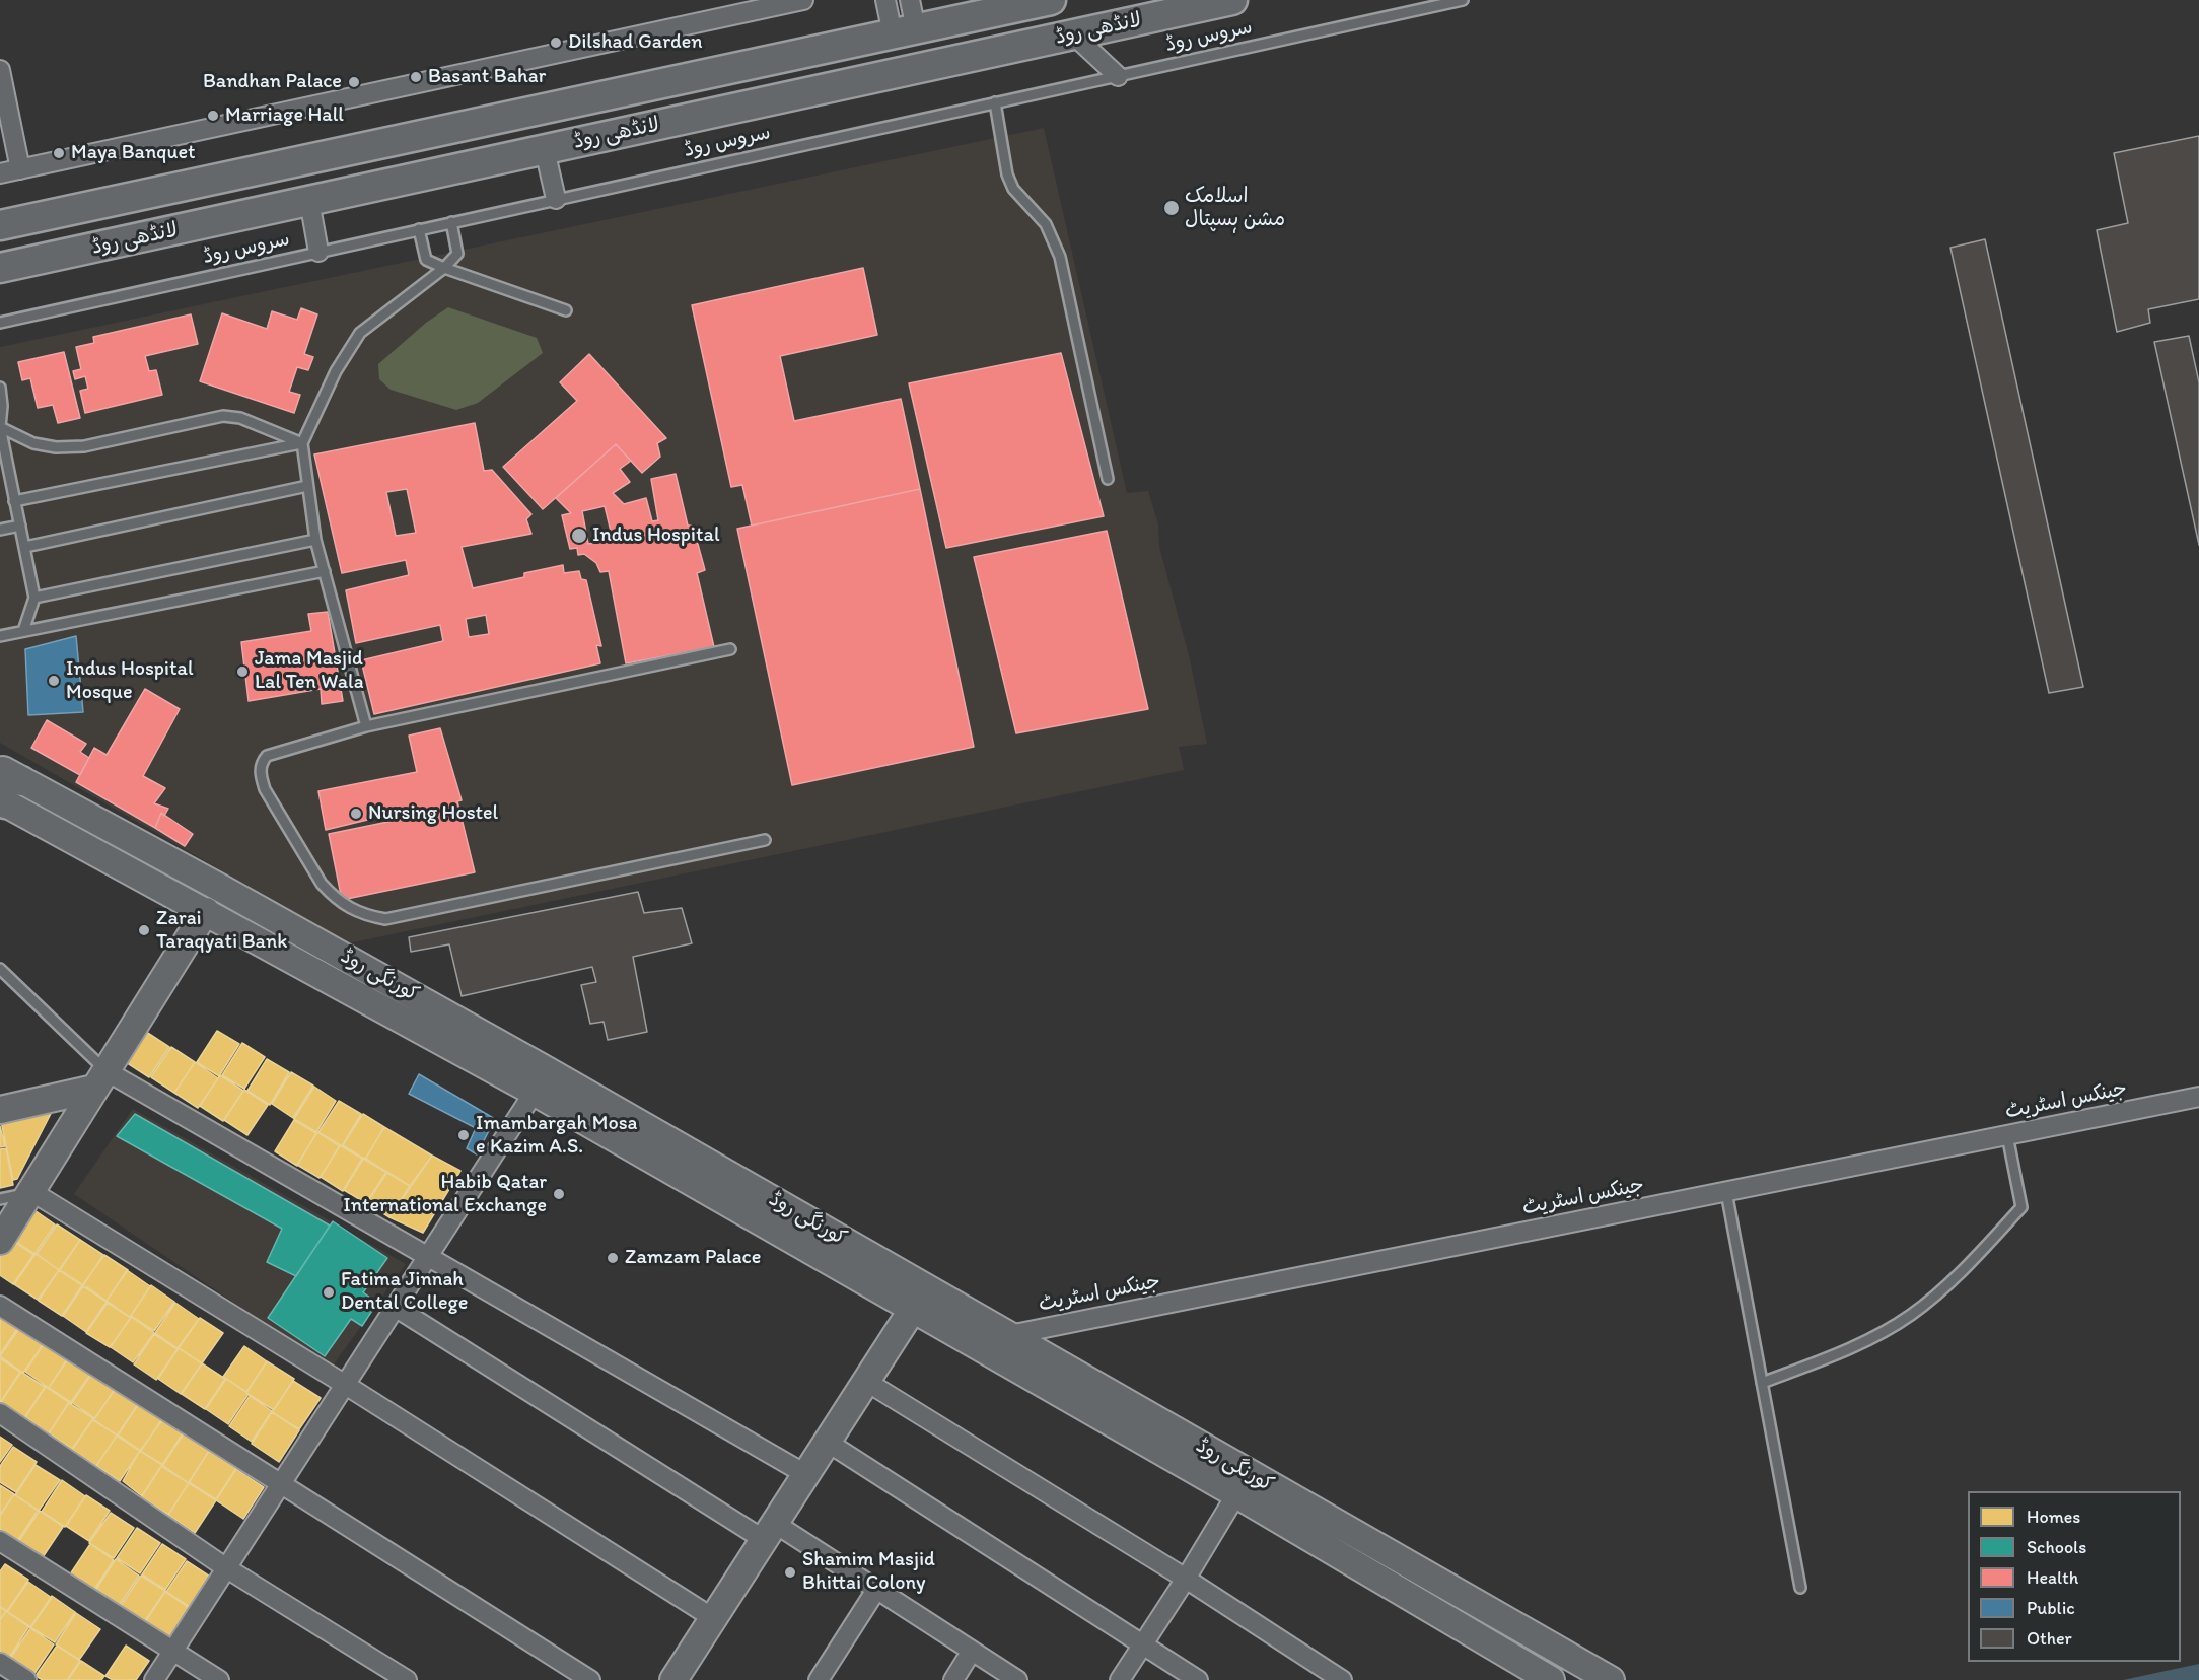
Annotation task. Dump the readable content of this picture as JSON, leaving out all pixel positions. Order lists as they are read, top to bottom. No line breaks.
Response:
{"streets":{"main road":["لانڈھی روڈ","کورنگی روڈ"],"street":["جینکس اسٹریٹ"],"lane":["سروس روڈ"]},"crossings":[["کورنگی روڈ","جینکس اسٹریٹ"]],"places":["Dilshad Garden","Basant Bahar","Bandhan Palace","Marriage Hall","Maya Banquet","اسلامک مشن ہسپتال","Indus Hospital","Jama Masjid Lal Ten Wala","Indus Hospital Mosque","Nursing Hostel","Zarai Taraqyati Bank","Imambargah Mosa e Kazim A.S.","Habib Qatar International Exchange","Zamzam Palace","Fatima Jinnah Dental College","Shamim Masjid Bhittai Colony"],"legend":["Homes","Schools","Health","Public","Other"]}
